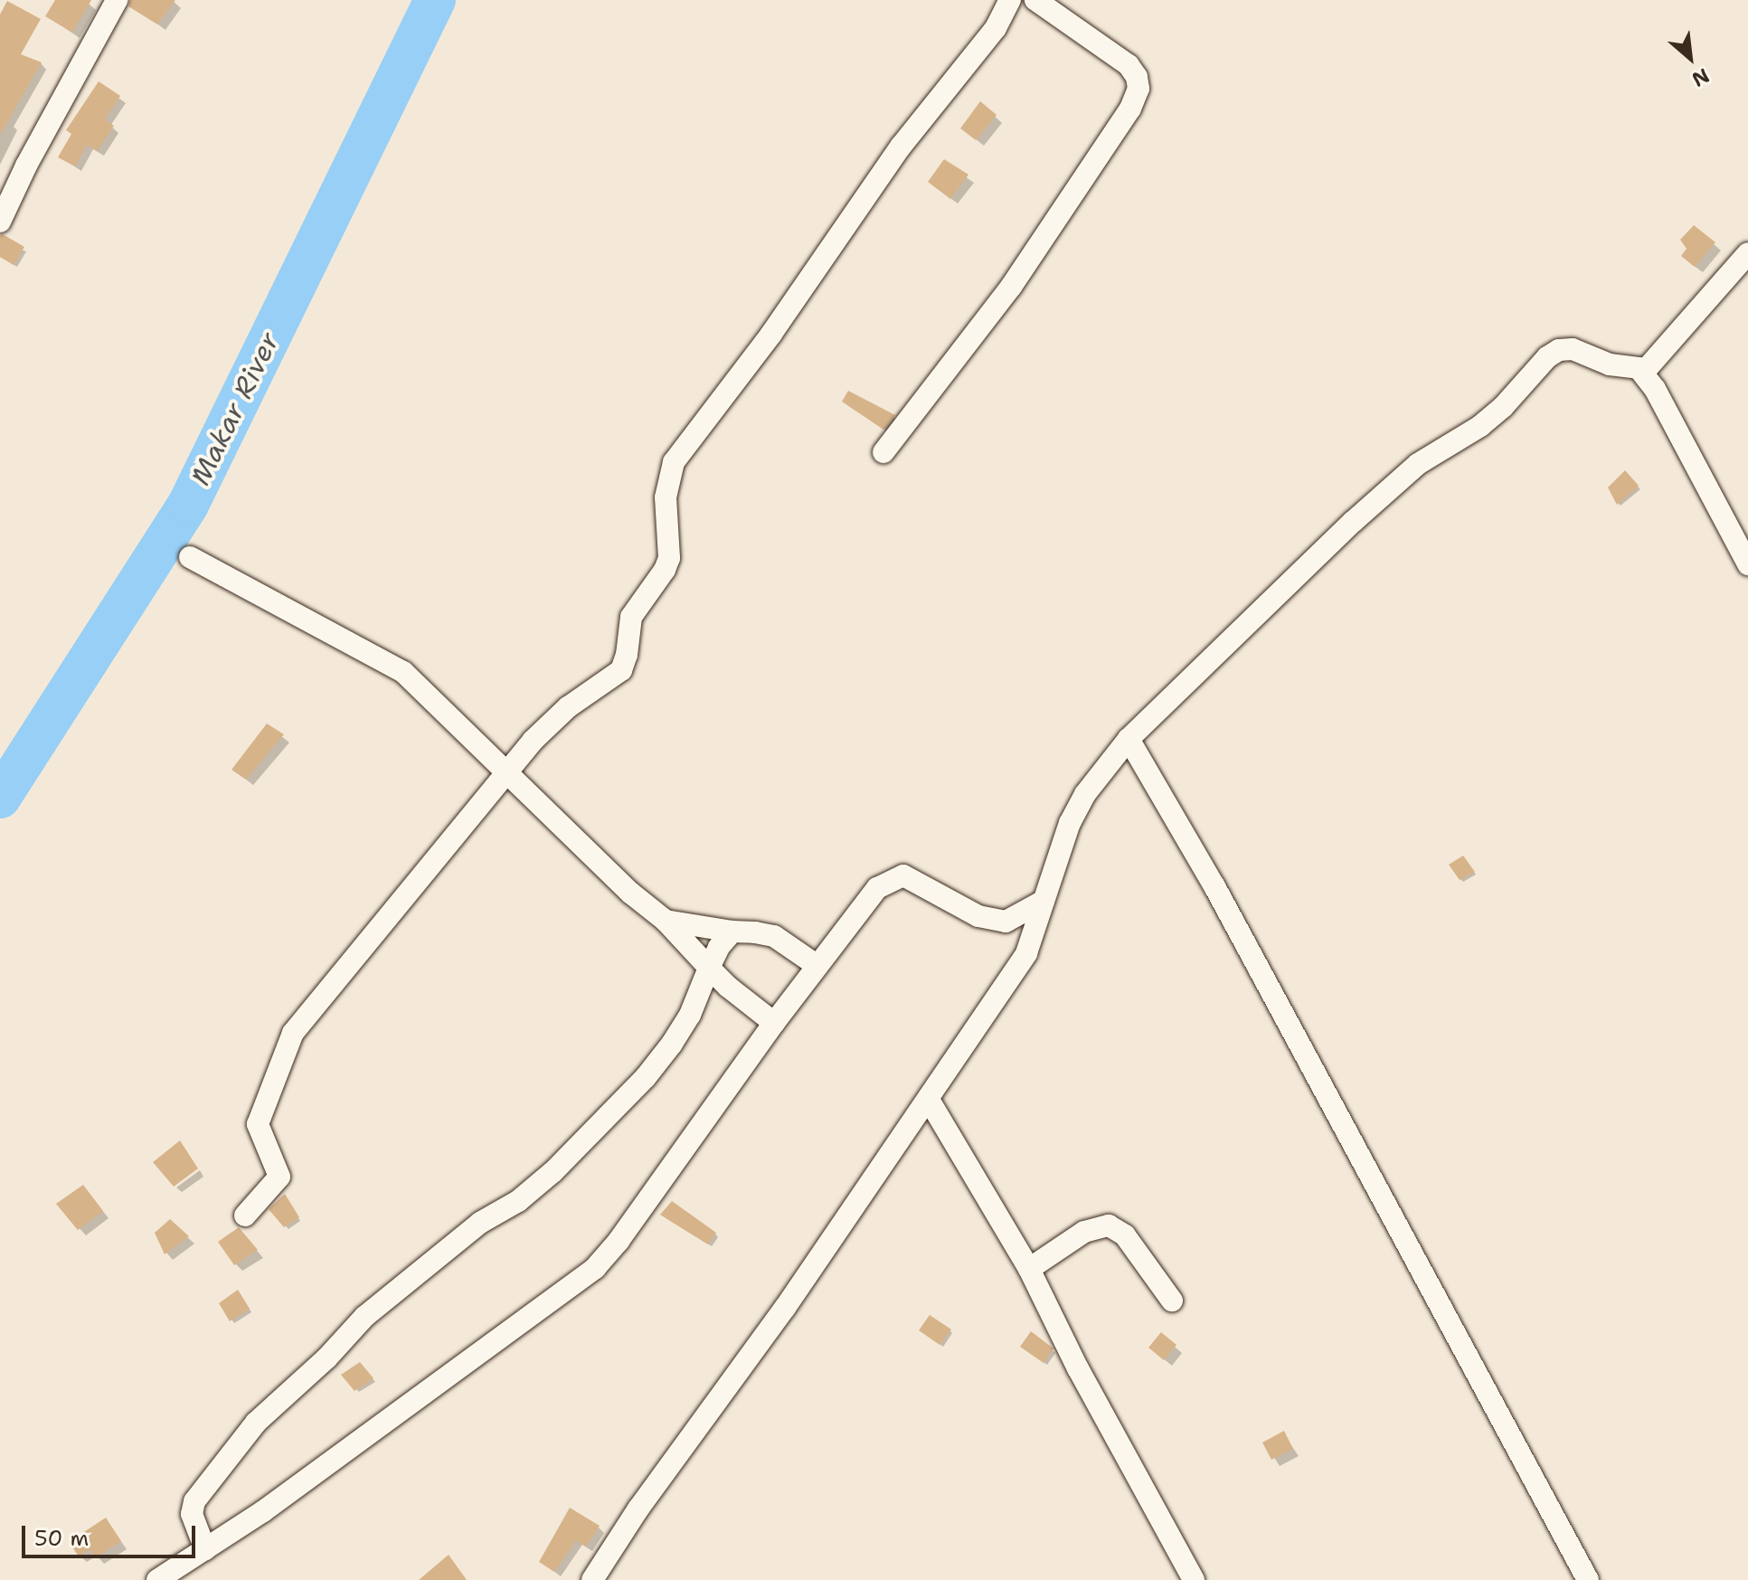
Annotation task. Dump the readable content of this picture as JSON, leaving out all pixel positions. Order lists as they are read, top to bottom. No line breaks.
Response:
{"water":["Makar River"],"scale_bar":"50 m","north":"bottom right"}
